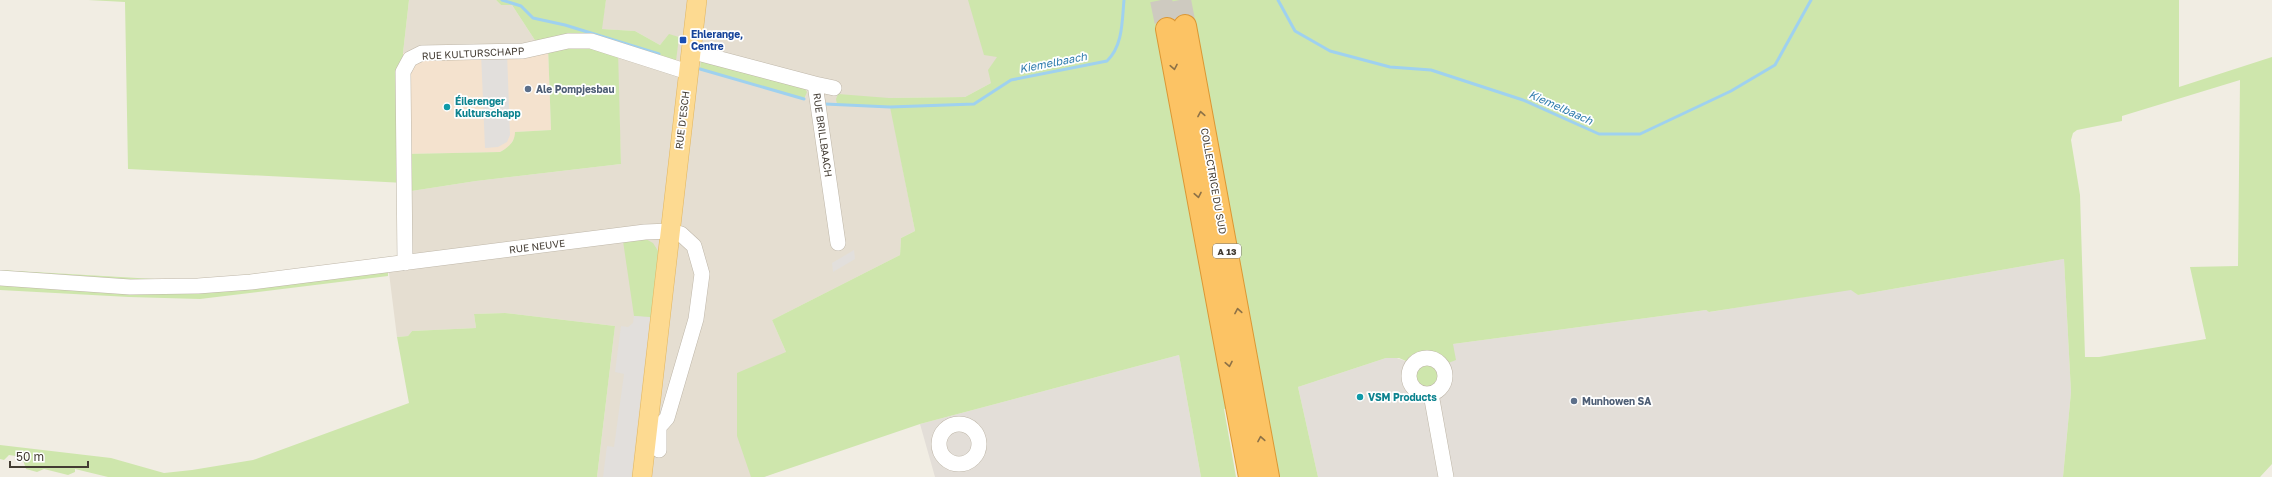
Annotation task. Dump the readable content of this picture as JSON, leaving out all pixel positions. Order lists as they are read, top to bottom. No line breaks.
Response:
{"streets":{"highway":["COLLECTRICE DU SUD","A 13"],"main road":["RUE D'ESCH"],"street":["RUE KULTURSCHAPP","RUE BRILLBAACH","RUE NEUVE"]},"crossings":[["RUE KULTURSCHAPP","RUE D'ESCH"],["RUE KULTURSCHAPP","RUE NEUVE"],["RUE D'ESCH","RUE BRILLBAACH"],["RUE D'ESCH","RUE NEUVE"]],"water":["Kiemelbaach"],"places":{"transit":["Ehlerange, Centre"],"other":["Ale Pompjesbau","Éilerenger Kulturschapp","VSM Products","Munhowen SA"]},"scale_bar":"50 m"}
